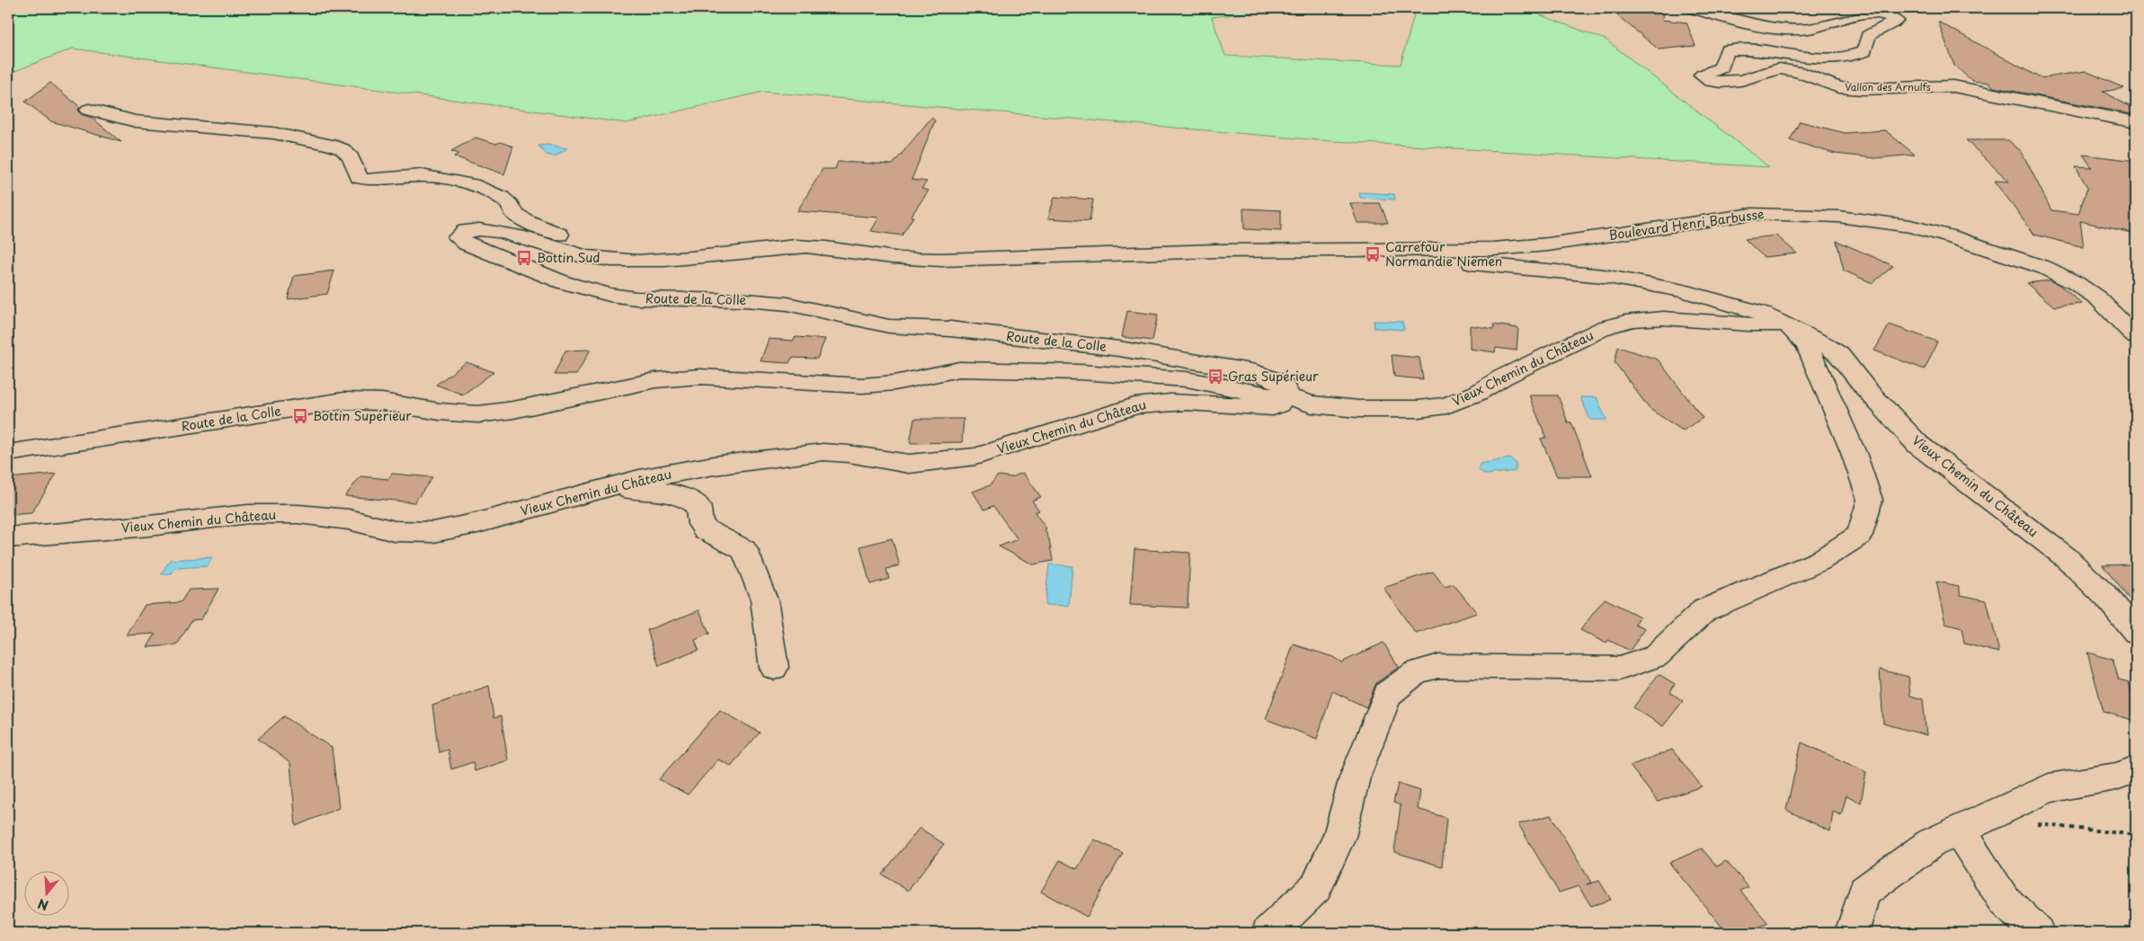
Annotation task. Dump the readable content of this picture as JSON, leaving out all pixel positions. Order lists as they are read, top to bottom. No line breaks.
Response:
{"streets":{"street":["Vallon des Arnulfs","Boulevard Henri Barbusse","Route de la Colle","Vieux Chemin du Château"]},"crossings":[["Boulevard Henri Barbusse","Route de la Colle"],["Route de la Colle","Vieux Chemin du Château"]],"places":{"bus stop":["Carrefour Normandie Niemen","Bottin Sud","Gras Supérieur","Bottin Supérieur"]},"north":"bottom"}
